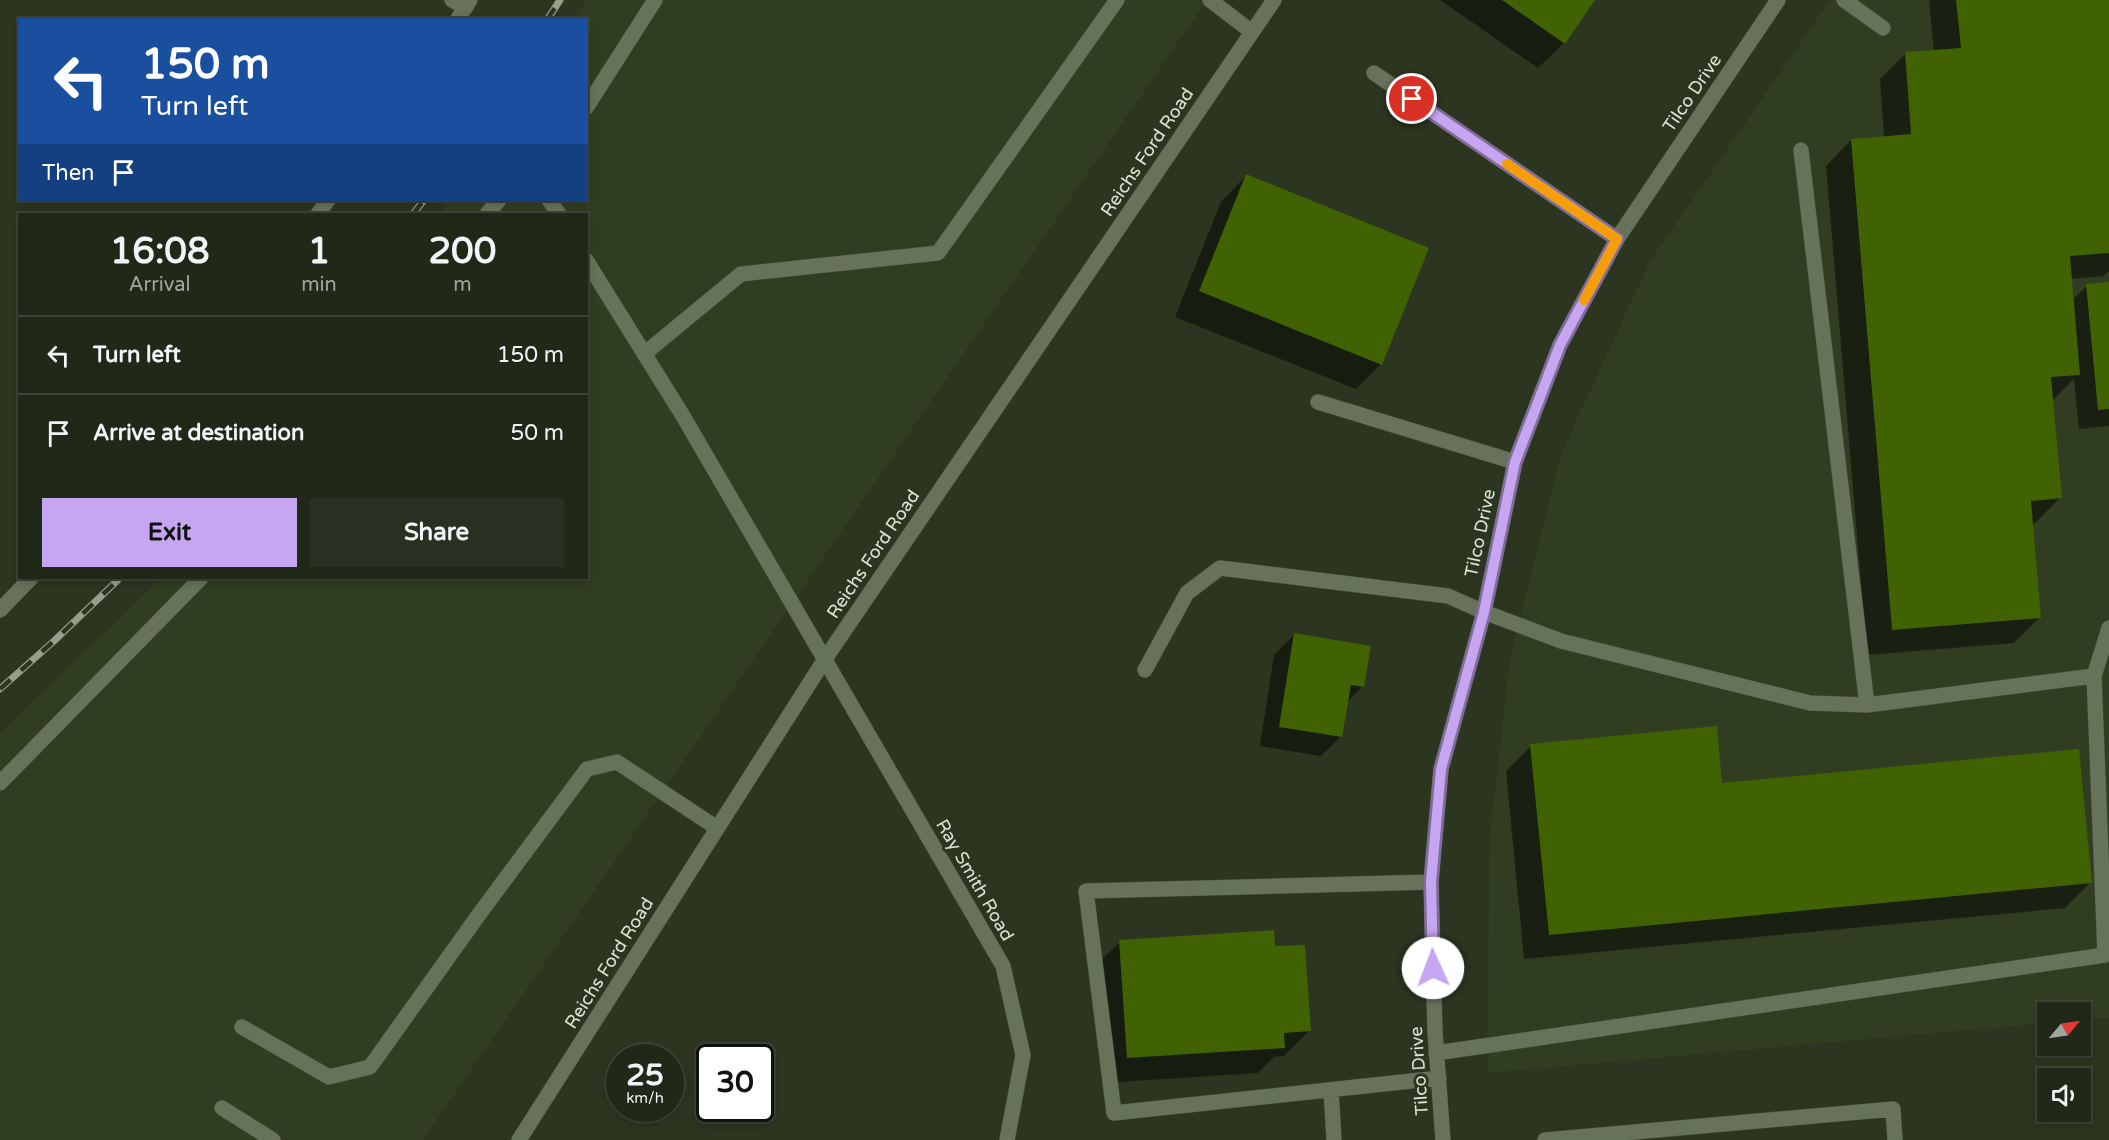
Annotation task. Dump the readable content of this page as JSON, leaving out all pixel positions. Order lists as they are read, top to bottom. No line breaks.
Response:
{"streets":{"street":["Tilco Drive","Reichs Ford Road","Ray Smith Road"]},"crossings":[["Reichs Ford Road","Ray Smith Road"]],"north":"top right","page":{"turn":["150 m","Turn left"],"then":"Then","eta":["16:08","Arrival","1","min","200","m"],"list":[{"name":"Turn left","value":"150 m"},{"name":"Arrive at destination","value":"50 m"}],"buttons":["Exit","Share"],"speed":"25 km/h","limit":"30"}}
